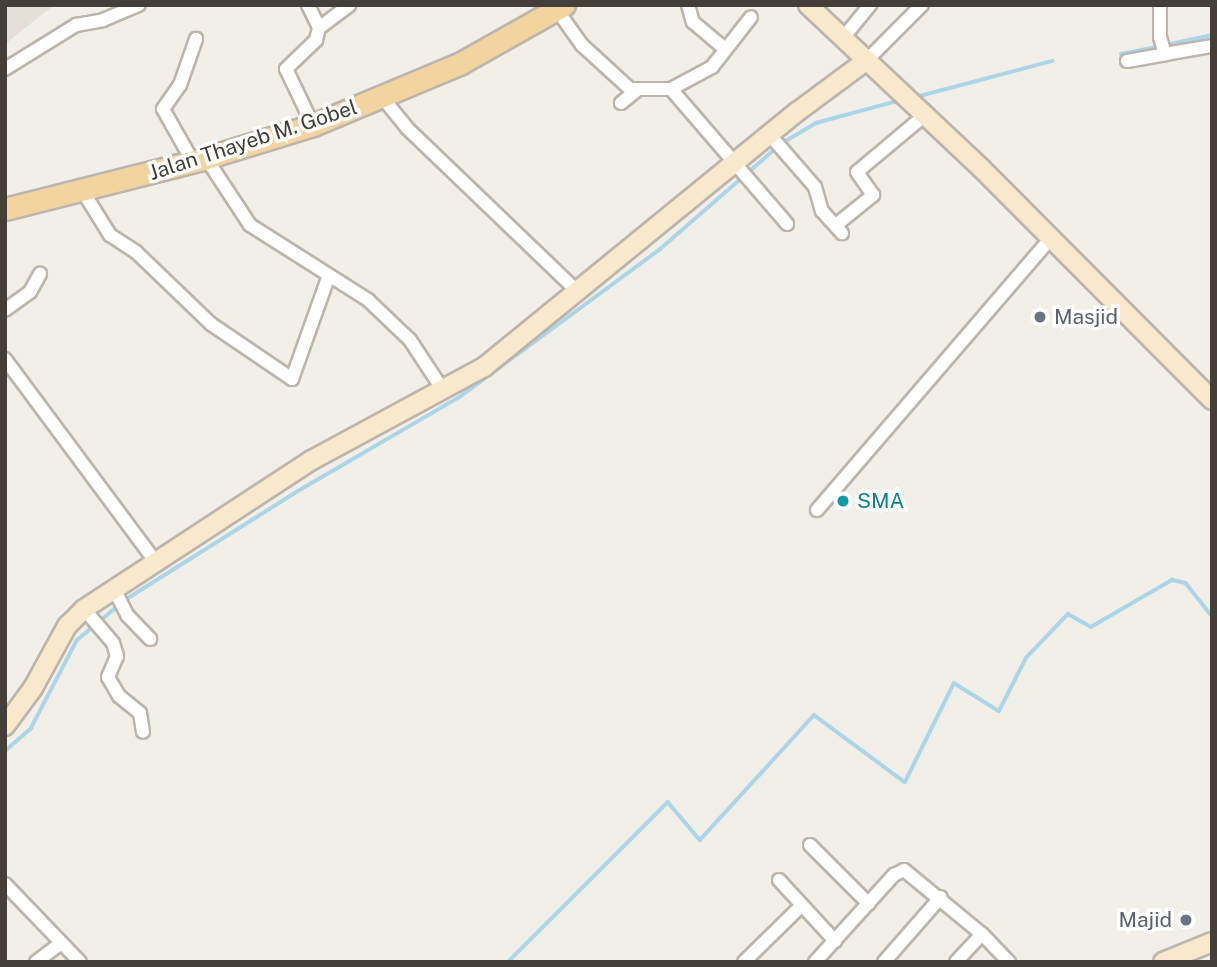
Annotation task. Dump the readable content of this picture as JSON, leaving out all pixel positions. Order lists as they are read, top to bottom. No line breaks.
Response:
{"streets":{"main road":["Jalan Thayeb M. Gobel"]},"places":["Masjid","SMA","Majid"]}
